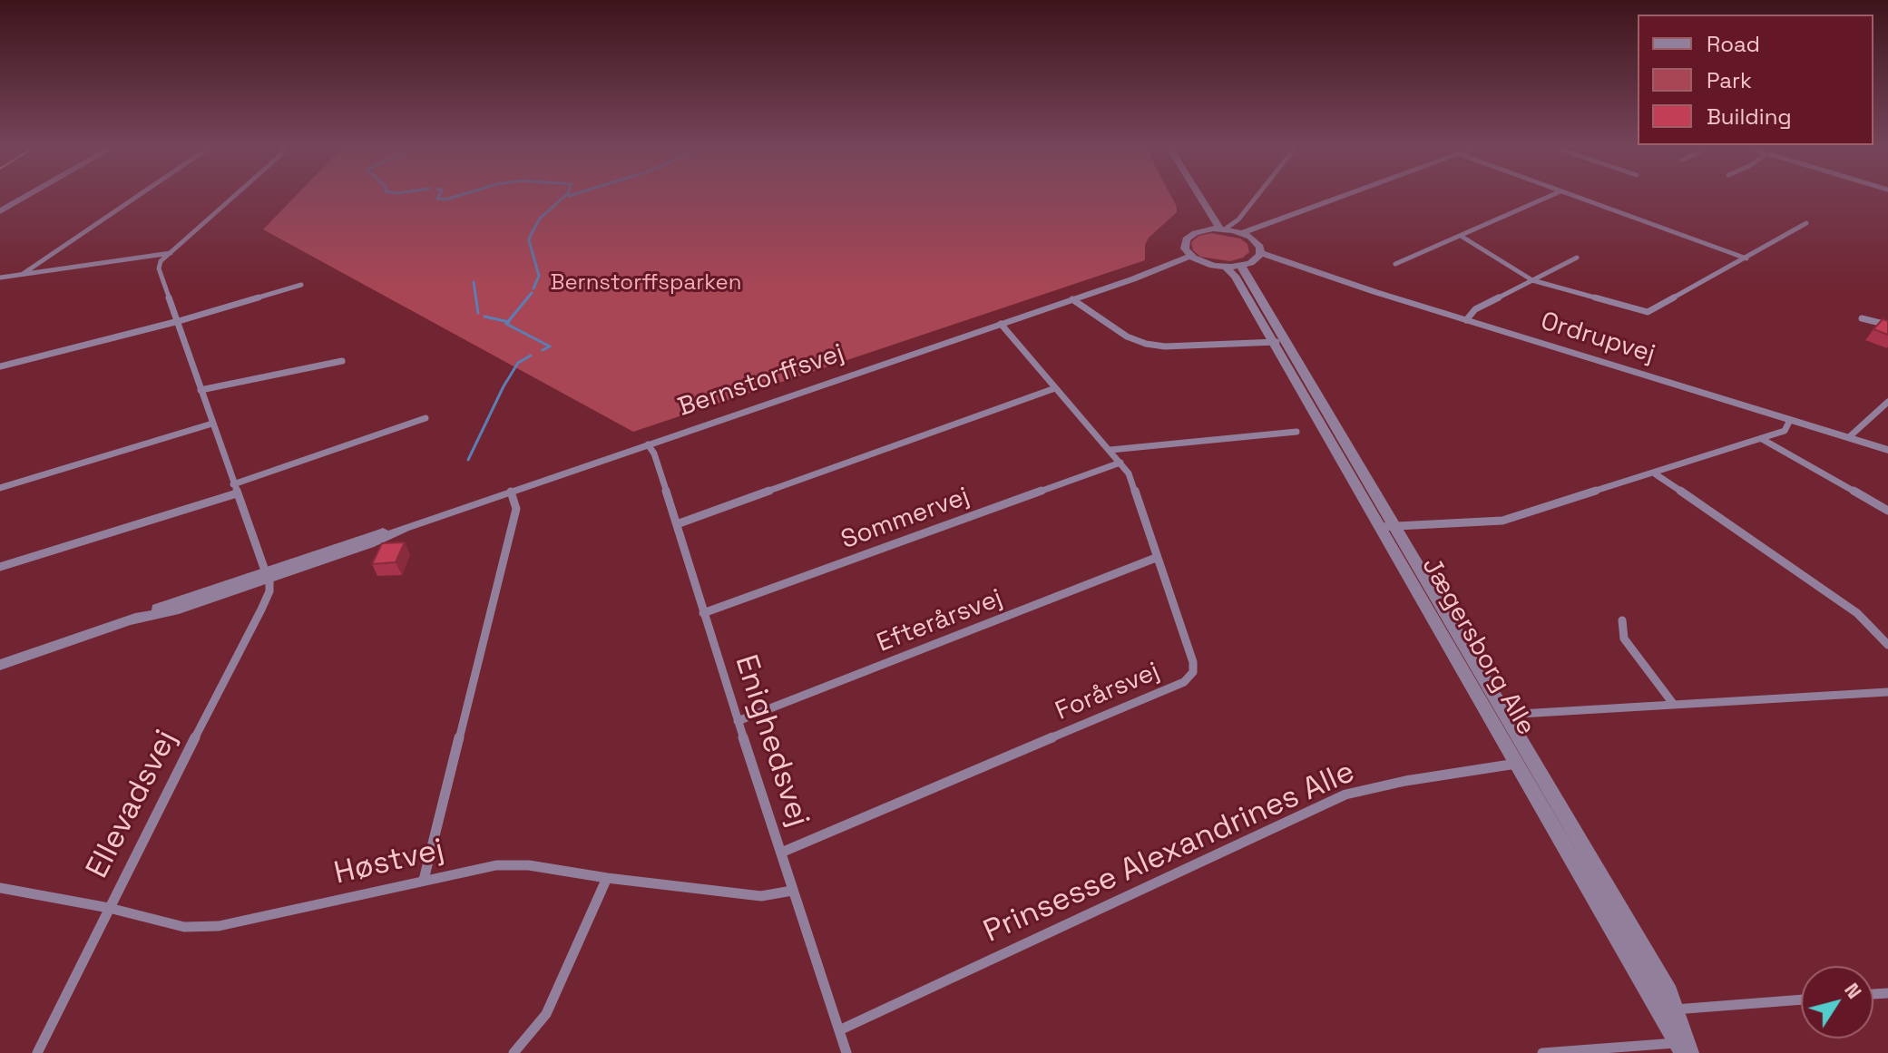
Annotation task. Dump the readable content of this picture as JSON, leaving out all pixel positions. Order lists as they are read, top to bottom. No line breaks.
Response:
{"streets":{"street":["Ordrupvej","Bernstorffsvej","Sommervej","Efterårsvej","Jægersborg Alle","Forårsvej","Enighedsvej","Ellevadsvej","Prinsesse Alexandrines Alle","Høstvej"]},"crossings":[["Bernstorffsvej","Forårsvej"],["Bernstorffsvej","Enighedsvej"],["Bernstorffsvej","Ellevadsvej"],["Sommervej","Forårsvej"],["Sommervej","Enighedsvej"],["Efterårsvej","Forårsvej"],["Efterårsvej","Enighedsvej"],["Jægersborg Alle","Prinsesse Alexandrines Alle"],["Forårsvej","Enighedsvej"],["Enighedsvej","Prinsesse Alexandrines Alle"],["Enighedsvej","Høstvej"],["Ellevadsvej","Høstvej"]],"parks":["Bernstorffsparken"],"legend":["Road","Park","Building"],"north":"top right"}
